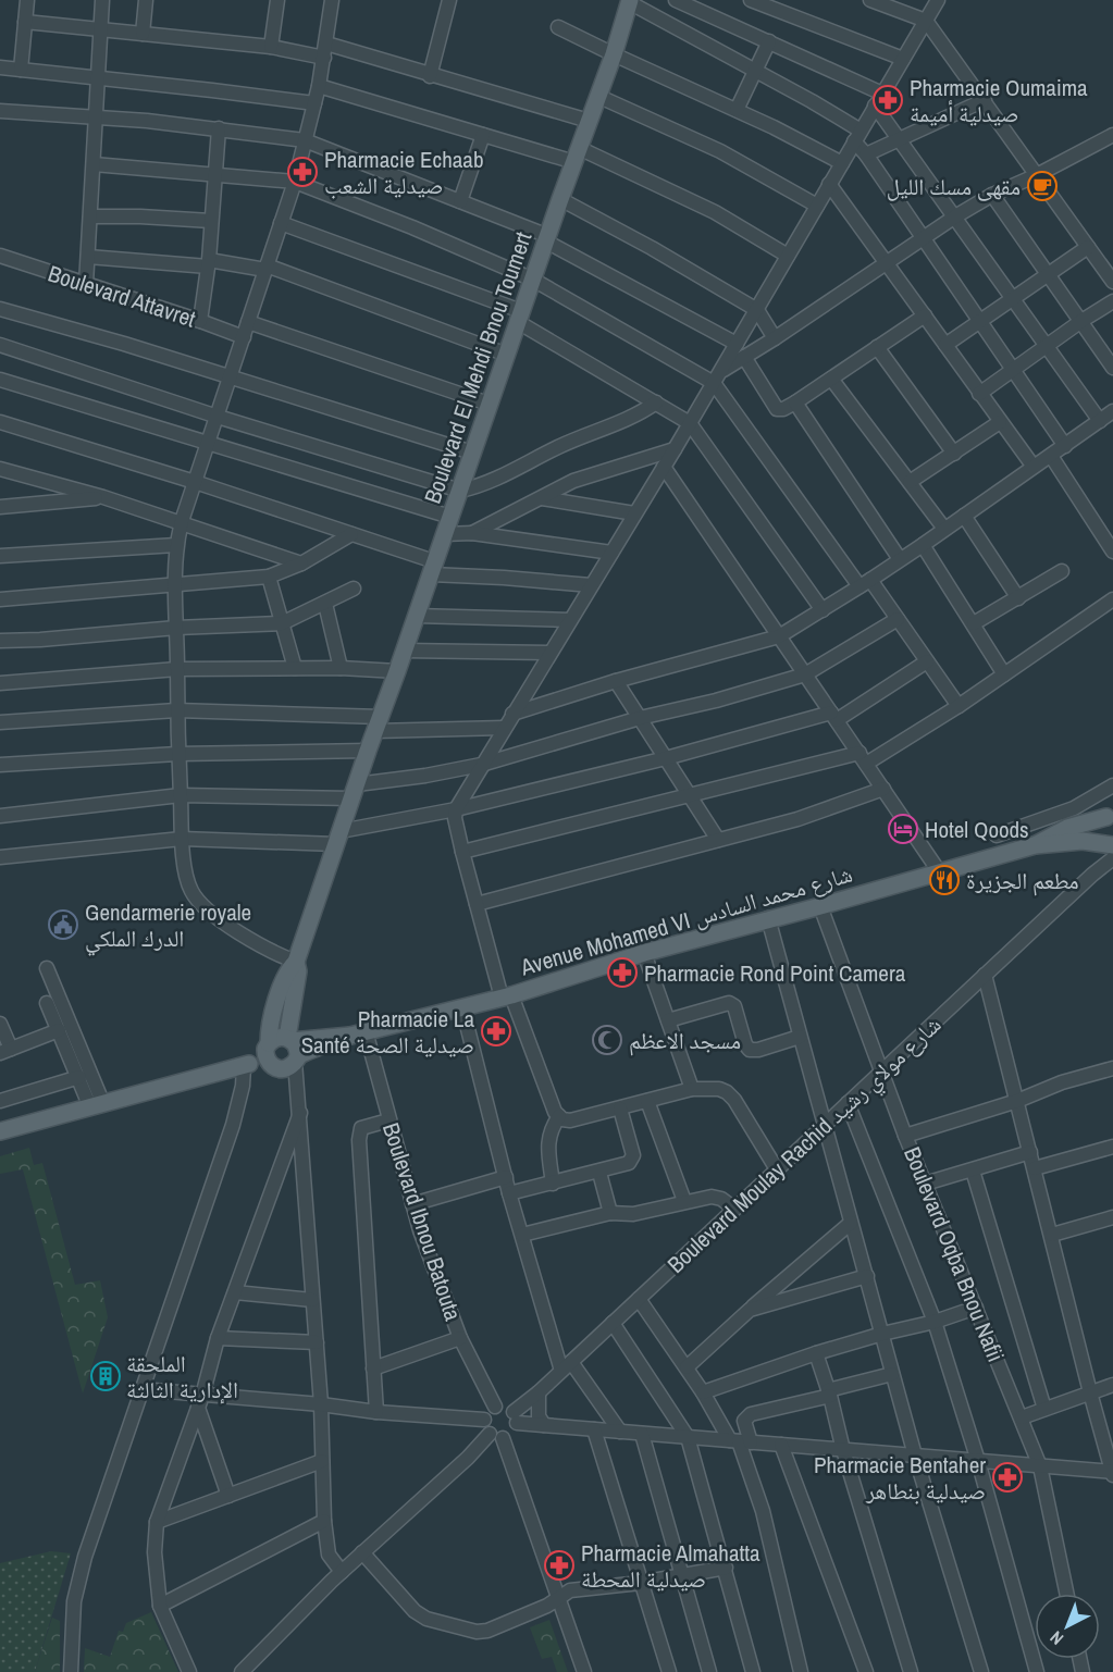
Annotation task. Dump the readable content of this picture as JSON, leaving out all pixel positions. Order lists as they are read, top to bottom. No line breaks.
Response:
{"streets":{"main road":["Boulevard El Mehdi Bnou Toumert","Avenue Mohamed VI شارع محمد السادس"],"street":["Boulevard Attavret","Boulevard Moulay Rachid شارع مولاي رشيد","Boulevard Ibnou Batouta","Boulevard Oqba Bnou Nafii"]},"crossings":[["Avenue Mohamed VI شارع محمد السادس","Boulevard Moulay Rachid شارع مولاي رشيد"],["Avenue Mohamed VI شارع محمد السادس","Boulevard Ibnou Batouta"],["Avenue Mohamed VI شارع محمد السادس","Boulevard Oqba Bnou Nafii"],["Boulevard Moulay Rachid شارع مولاي رشيد","Boulevard Ibnou Batouta"],["Boulevard Moulay Rachid شارع مولاي رشيد","Boulevard Oqba Bnou Nafii"]],"places":{"pharmacy":["Pharmacie Oumaima صيدلية أميمة","Pharmacie Echaab صيدلية الشعب","Pharmacie Rond Point Camera","Pharmacie La Santé صيدلية الصحة","Pharmacie Bentaher صيدلية بنطاهر","Pharmacie Almahatta صيدلية المحطة"],"cafe":["مقهى مسك الليل"],"hotel":["Hotel Qoods"],"restaurant":["مطعم الجزيرة"],"public building":["Gendarmerie royale الدرك الملكي"],"mosque":["مسجد الاعظم"],"building":["الملحقة الإدارية الثالثة"]},"north":"bottom left"}
